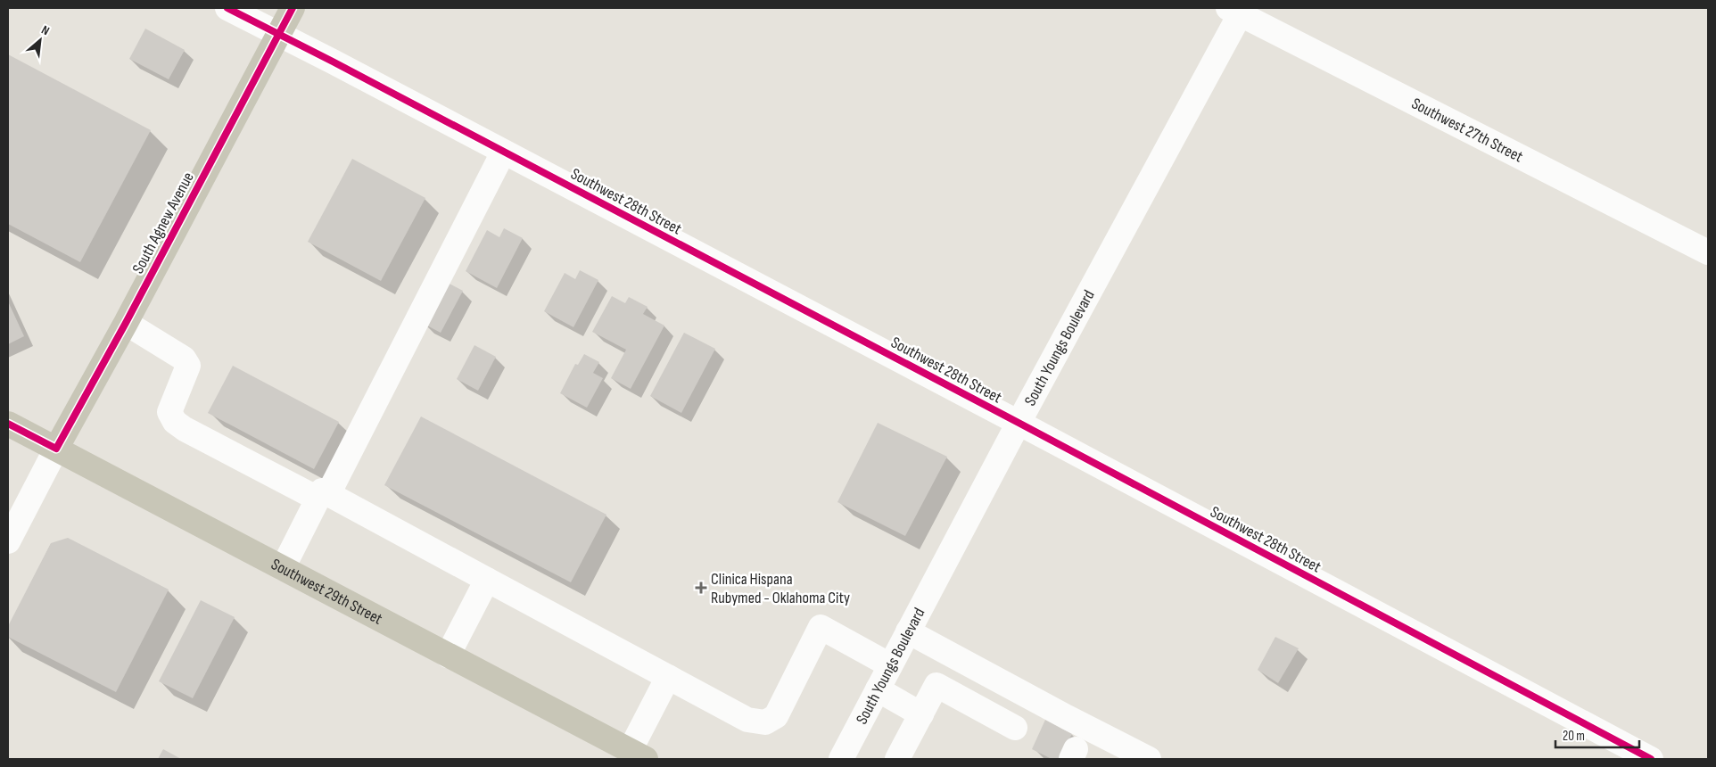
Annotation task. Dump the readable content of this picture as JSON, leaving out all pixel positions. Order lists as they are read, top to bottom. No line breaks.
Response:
{"streets":{"main road":["South Agnew Avenue","Southwest 29th Street"],"street":["Southwest 27th Street","Southwest 28th Street","South Youngs Boulevard"]},"crossings":[["Southwest 27th Street","South Youngs Boulevard"],["Southwest 28th Street","South Agnew Avenue"],["Southwest 28th Street","South Youngs Boulevard"],["South Agnew Avenue","Southwest 29th Street"]],"places":{"health":["Clinica Hispana Rubymed - Oklahoma City"]},"scale_bar":"20 m","north":"top right"}
